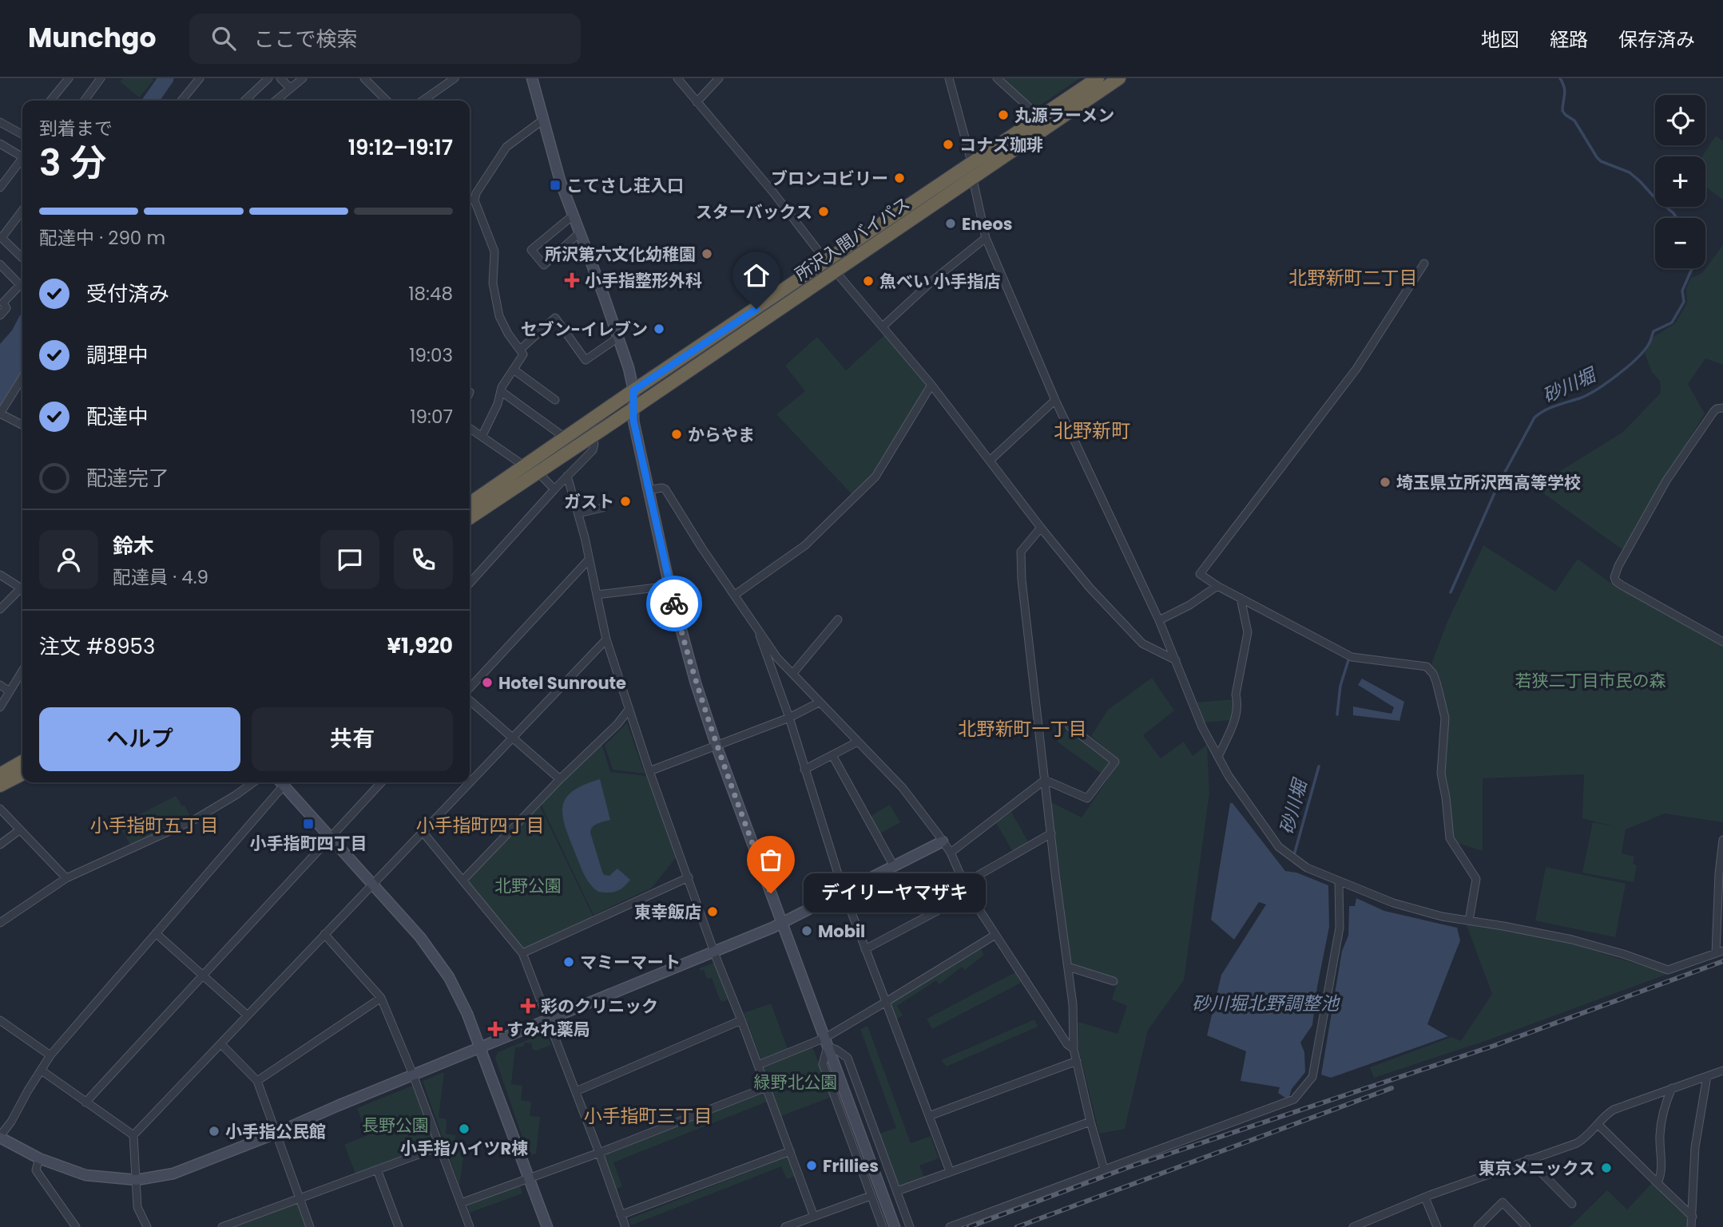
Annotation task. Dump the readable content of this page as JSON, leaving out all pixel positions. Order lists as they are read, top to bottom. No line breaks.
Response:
{"streets":{"highway":["所沢入間バイパス"]},"districts":["北野新町二丁目","北野新町","北野新町一丁目","小手指町五丁目","小手指町四丁目","小手指町三丁目"],"water":["砂川堀","砂川堀北野調整池"],"parks":["若狭二丁目市民の森","北野公園","緑野北公園","長野公園"],"places":{"other":["丸源ラーメン","コナズ珈琲","ブロンコビリー","スターバックス","Eneos","所沢第六文化幼稚園","魚べい 小手指店","セブン-イレブン","からやま","埼玉県立所沢西高等学校","ガスト","Hotel Sunroute","デイリーヤマザキ","東幸飯店","Mobil","マミーマート","小手指ハイツR棟","小手指公民館","Frillies","東京メニックス"],"transit":["こてさし荘入口","小手指町四丁目"],"health":["小手指整形外科","彩のクリニック","すみれ薬局"]},"page":{"header":"Munchgo","search":"ここで検索","nav":["地図","経路","保存済み"],"map_buttons":["+","−"],"heading":["3 分","到着まで","19:12–19:17"],"panel":["鈴木","配達員 · 4.9","注文 #8953","¥1,920"],"bar":"配達中 · 290 m","list":[["受付済み","18:48"],["調理中","19:03"],["配達中","19:07"],"配達完了"],"buttons":["ヘルプ","共有"],"bubble":"デイリーヤマザキ"}}
